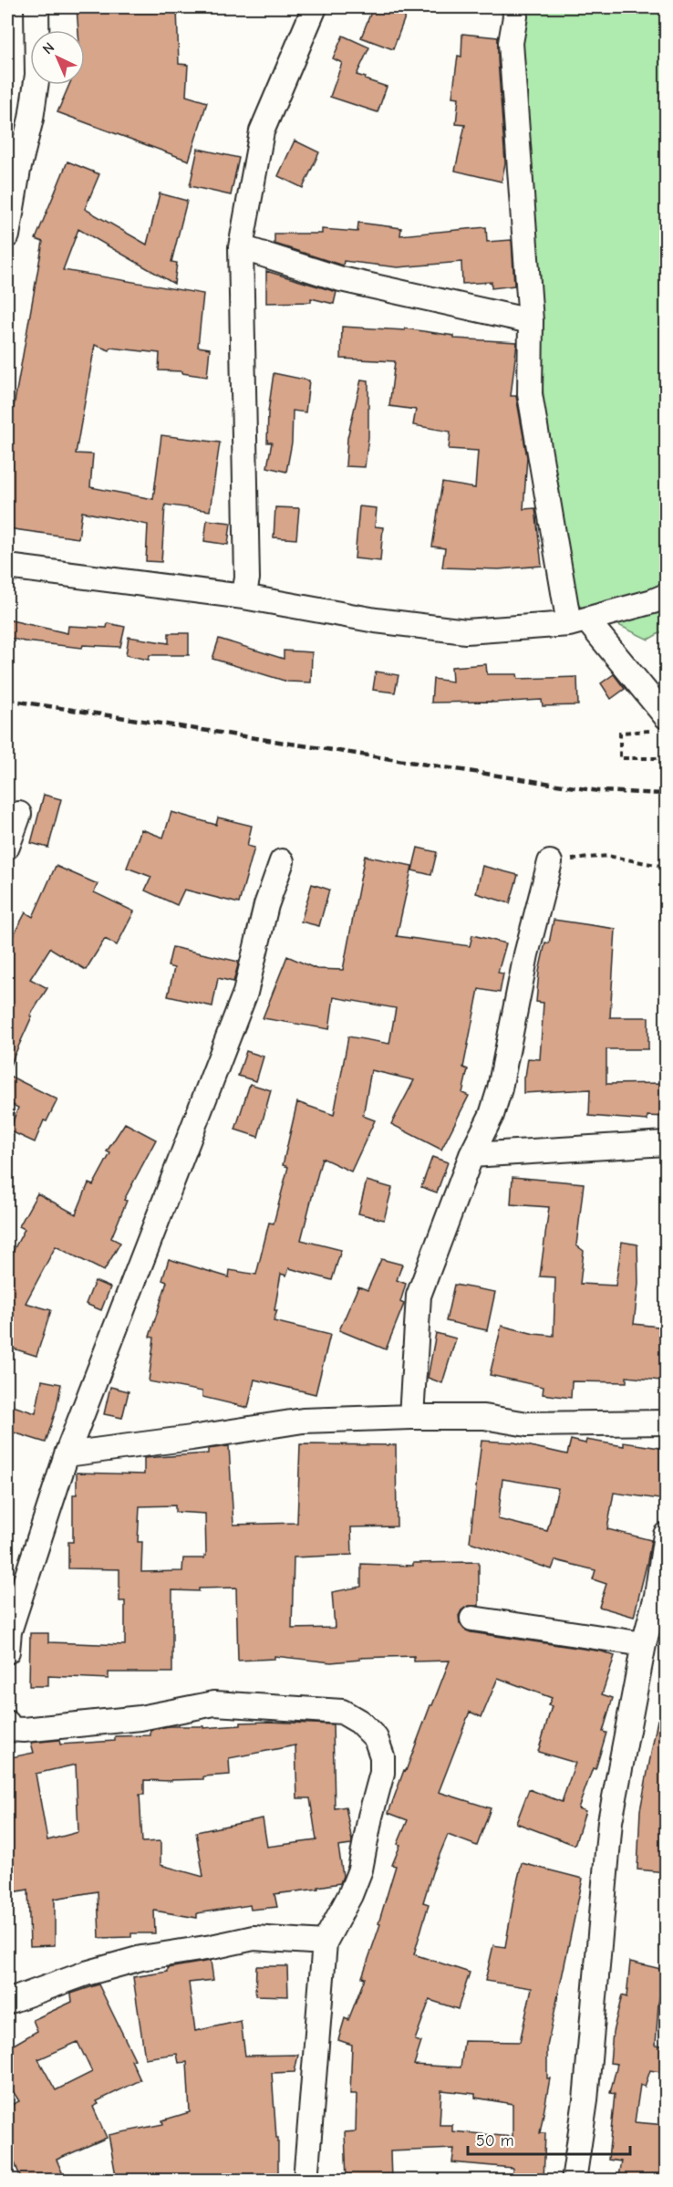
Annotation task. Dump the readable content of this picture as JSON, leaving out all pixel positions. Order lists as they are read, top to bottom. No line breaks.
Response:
{"scale_bar":"50 m","north":"top left"}
